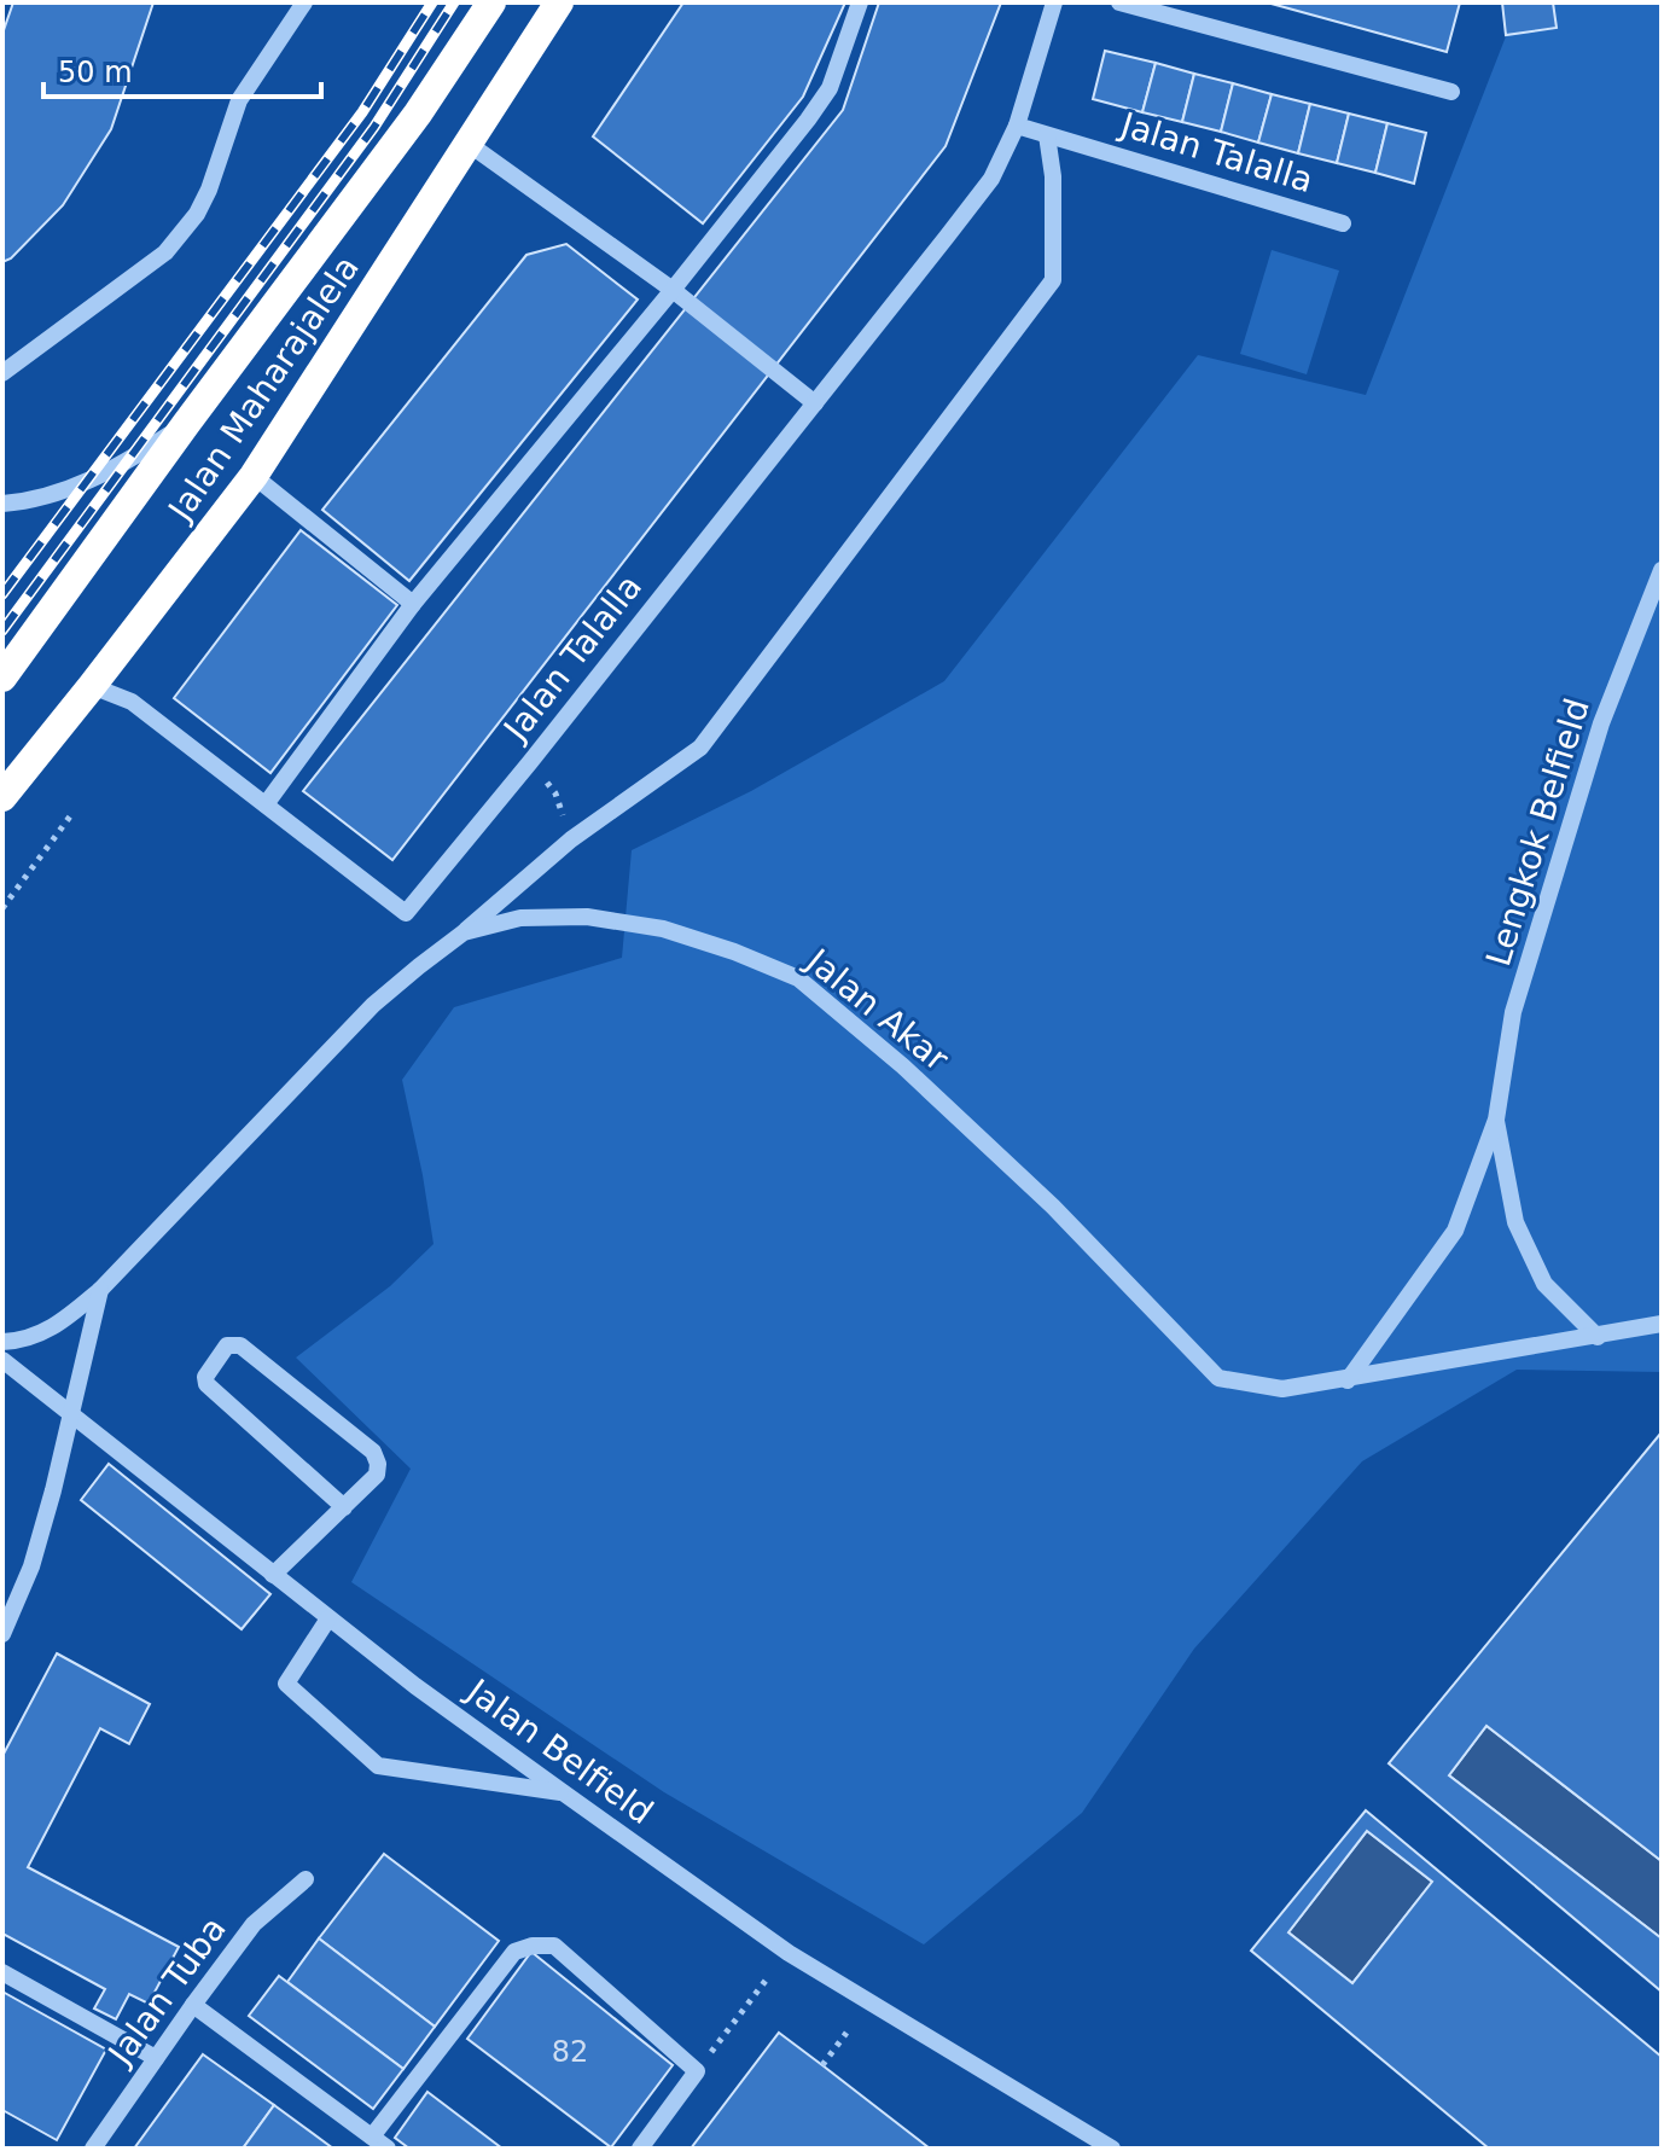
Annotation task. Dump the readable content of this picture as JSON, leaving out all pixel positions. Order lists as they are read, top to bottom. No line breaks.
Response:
{"streets":{"highway":["Jalan Maharajalela"],"street":["Jalan Talalla","Lengkok Belfield","Jalan Akar","Jalan Belfield","Jalan Tuba"]},"crossings":[["Jalan Talalla","Jalan Maharajalela"],["Lengkok Belfield","Jalan Akar"]],"house_numbers":["82"],"scale_bar":"50 m"}
